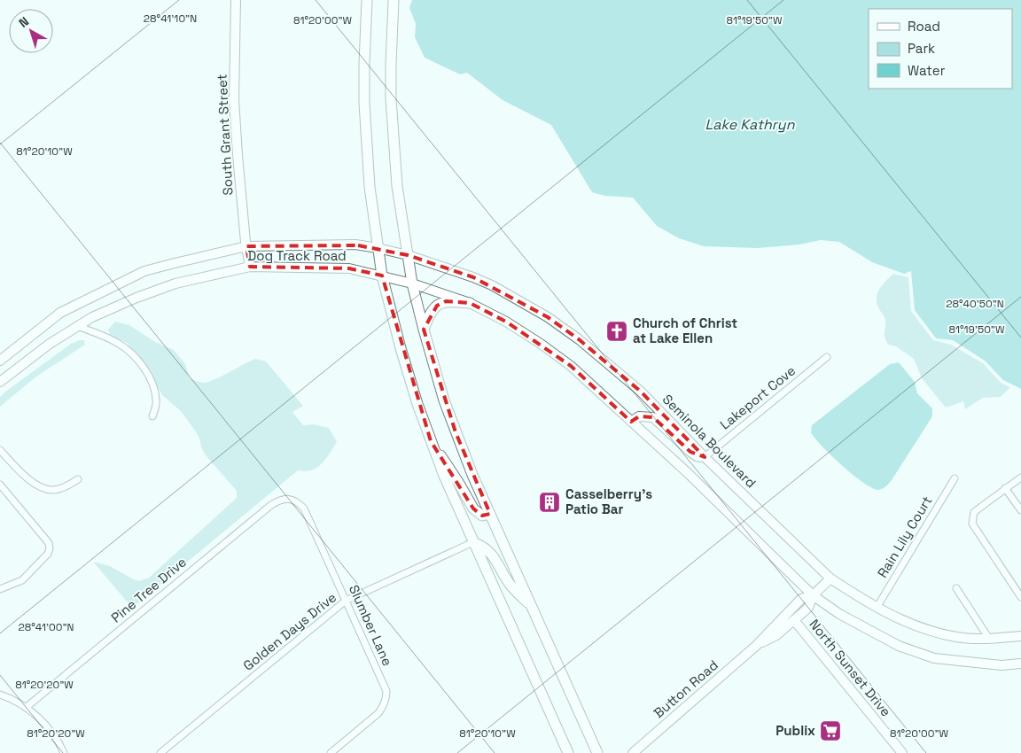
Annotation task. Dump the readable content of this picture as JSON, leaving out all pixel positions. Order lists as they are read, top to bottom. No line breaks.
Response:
{"streets":{"main road":["South Grant Street","Dog Track Road","Seminola Boulevard","North Sunset Drive","Button Road"],"street":["Lakeport Cove","Rain Lily Court","Pine Tree Drive","Slumber Lane","Golden Days Drive"]},"crossings":[["South Grant Street","Dog Track Road"],["Dog Track Road","Seminola Boulevard"],["Lakeport Cove","Seminola Boulevard"],["Seminola Boulevard","Rain Lily Court"],["Seminola Boulevard","Button Road"],["Pine Tree Drive","Slumber Lane"],["Slumber Lane","Golden Days Drive"],["North Sunset Drive","Button Road"]],"water":["Lake Kathryn"],"places":{"church":["Church of Christ at Lake Ellen"],"building":["Casselberry's Patio Bar"],"supermarket":["Publix"]},"legend":["Road","Park","Water"],"north":"top left","coordinates":["28°41'10\"N","81°20'00\"W","81°19'50\"W","81°20'10\"W","28°40'50\"N","28°41'00\"N","81°20'20\"W"]}
